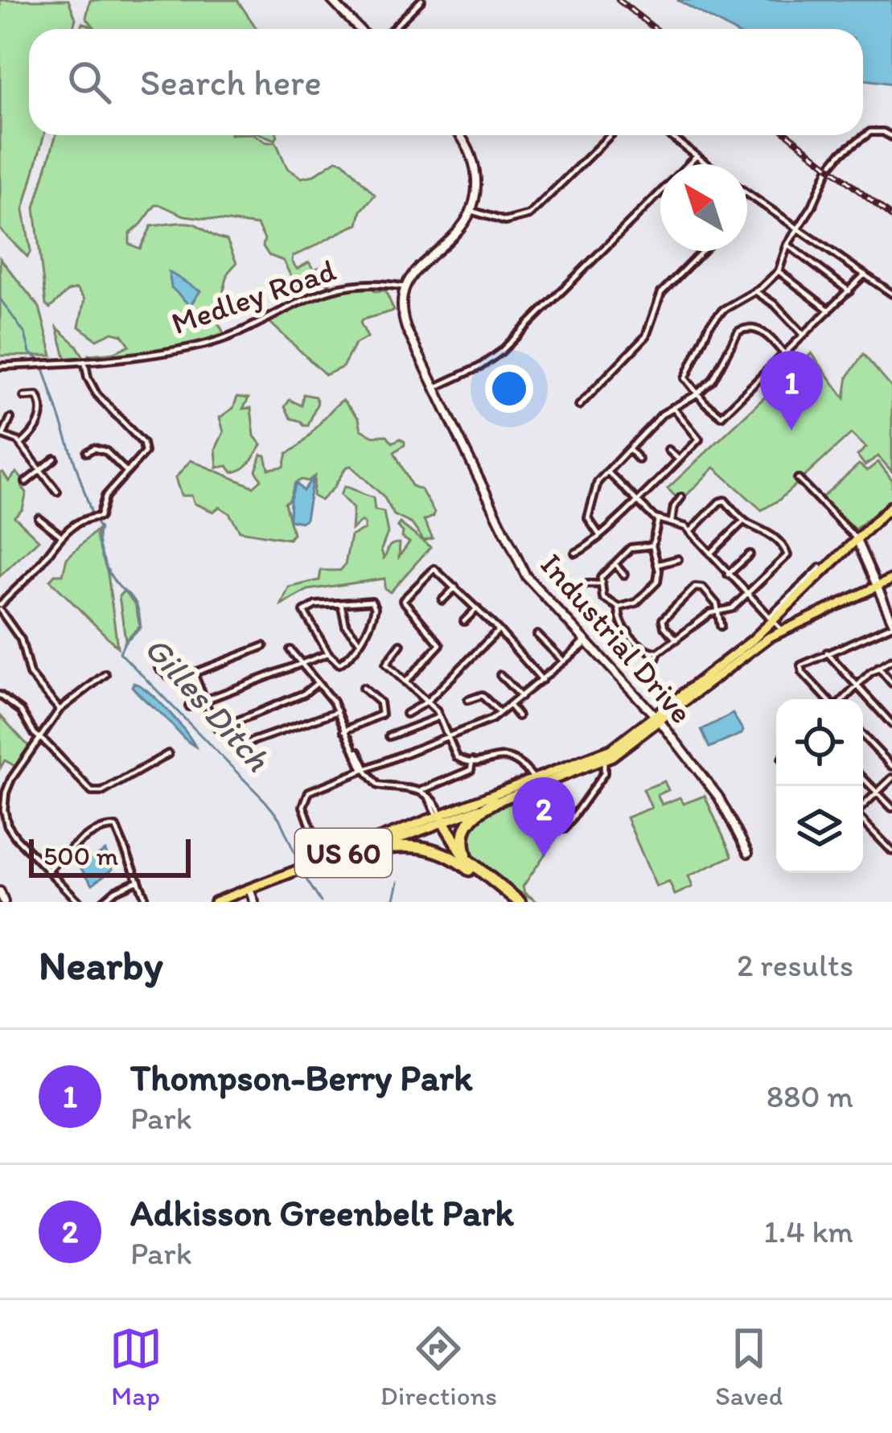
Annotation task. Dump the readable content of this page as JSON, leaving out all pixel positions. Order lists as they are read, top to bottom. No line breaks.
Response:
{"streets":{"highway":["US 60"],"street":["Medley Road","Industrial Drive"]},"crossings":[["Medley Road","Industrial Drive"]],"water":["Gilles Ditch"],"scale_bar":"500 m","north":"top left","page":{"search":"Search here","pins":["1","2"],"scale":"500 m","heading":["Nearby","2 results"],"list":[{"mark":"1","name":"Thompson-Berry Park","note":"Park","value":"880 m"},{"mark":"2","name":"Adkisson Greenbelt Park","note":"Park","value":"1.4 km"}],"nav":["Map","Directions","Saved"]}}
